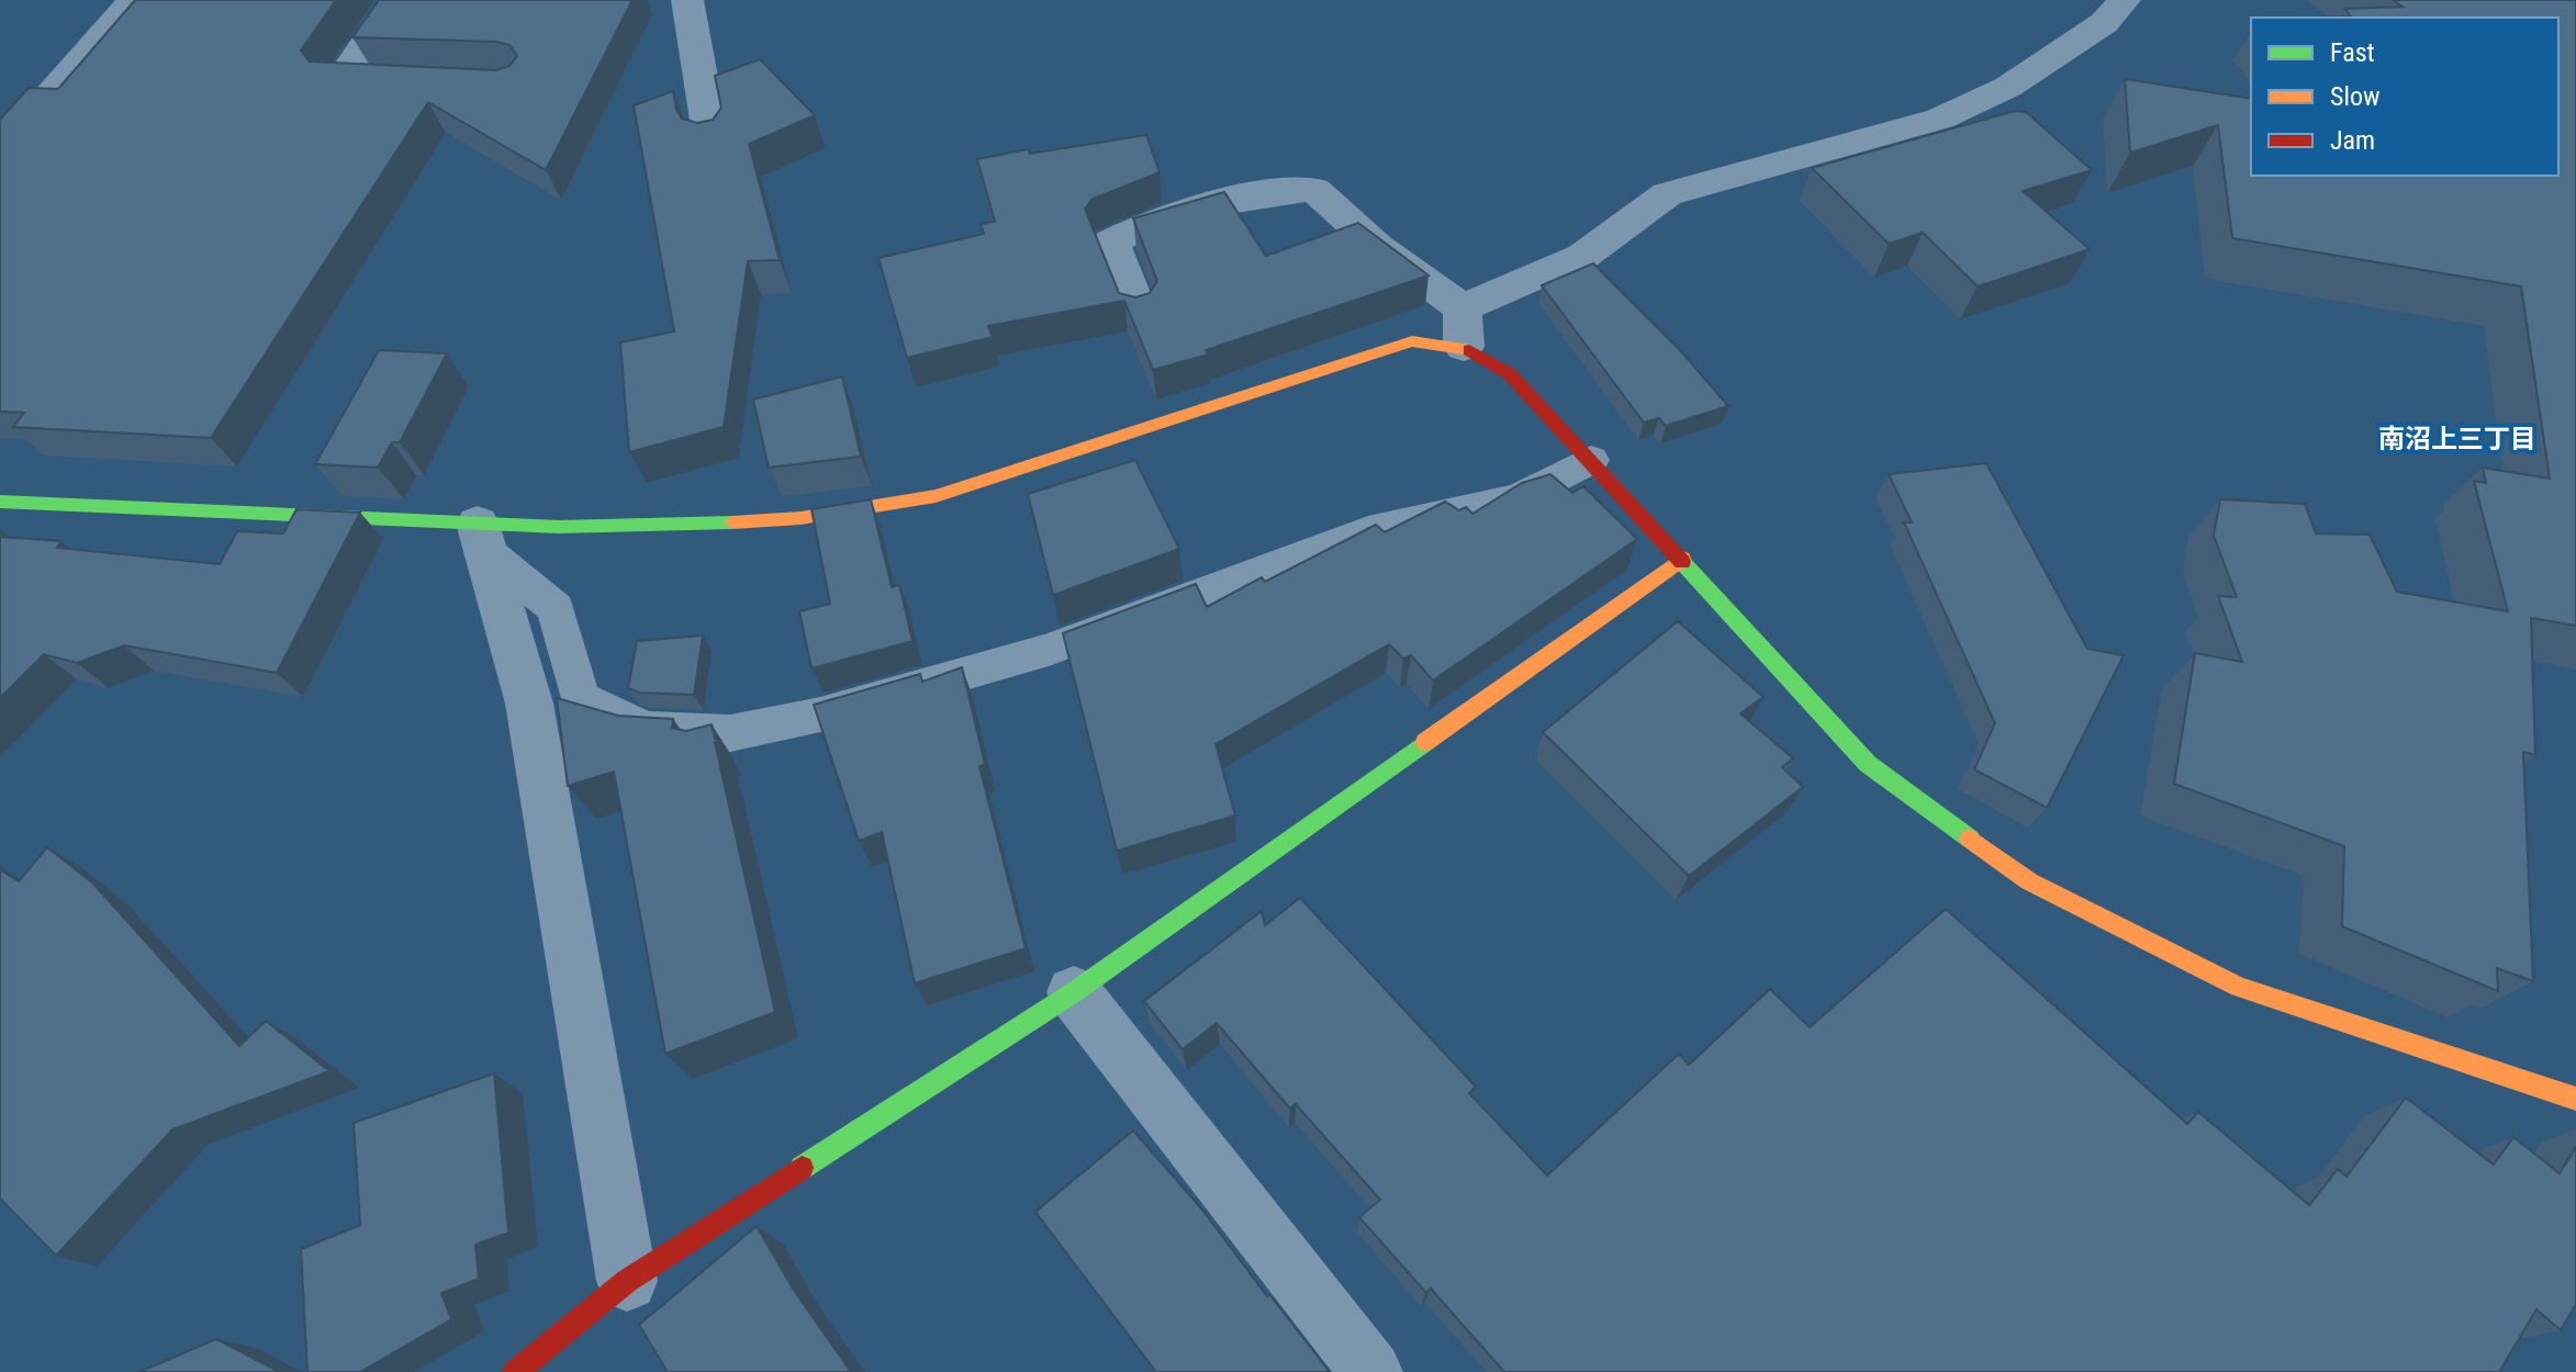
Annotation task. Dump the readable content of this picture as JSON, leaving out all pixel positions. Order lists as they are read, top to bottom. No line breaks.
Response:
{"districts":["南沼上三丁目"],"legend":["Fast","Slow","Jam"]}
